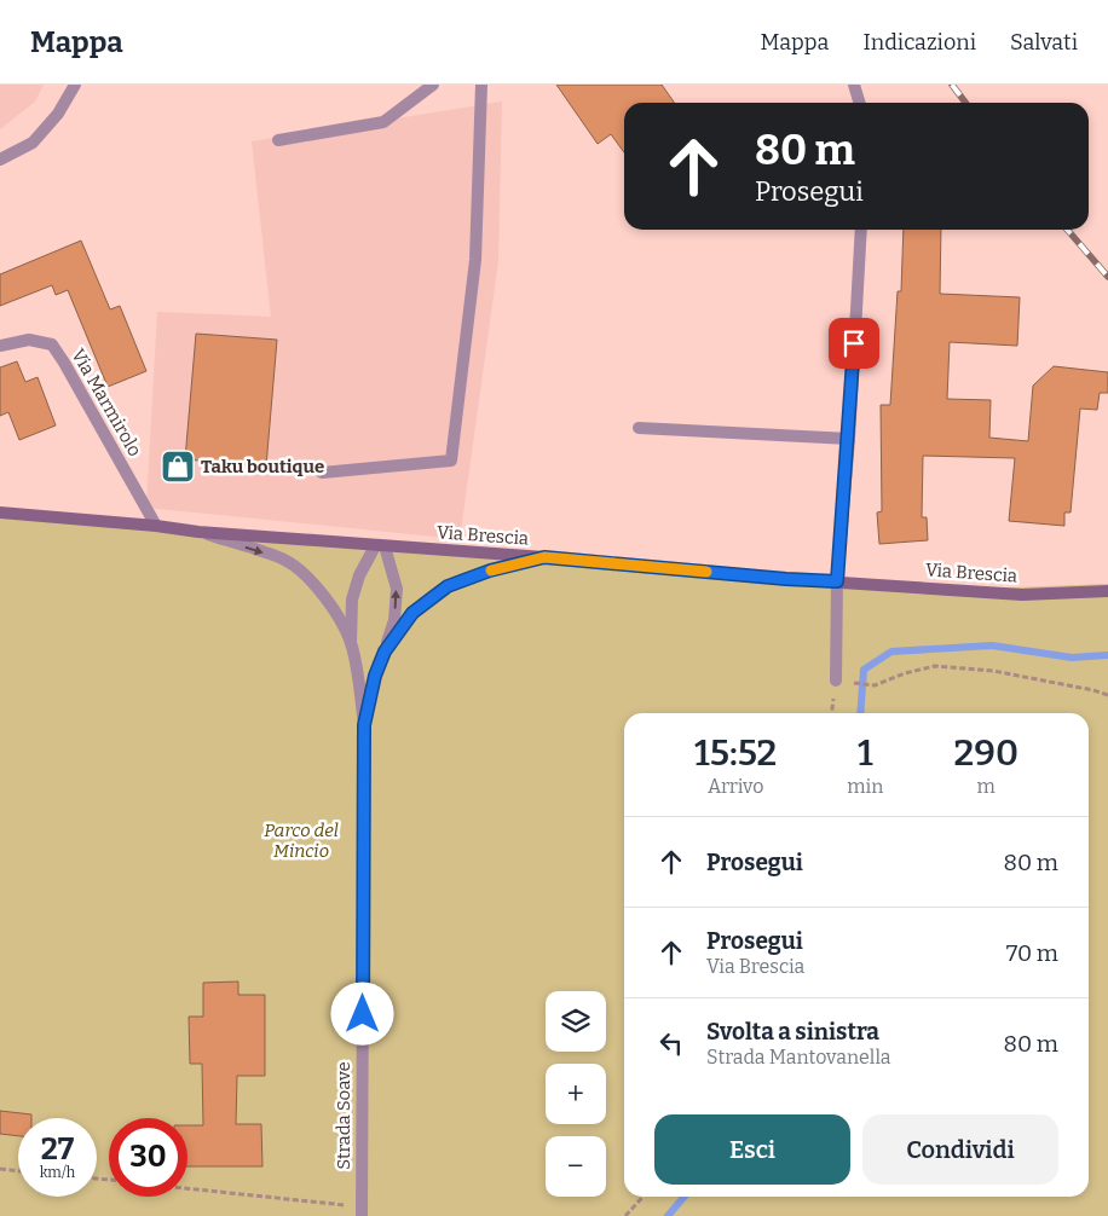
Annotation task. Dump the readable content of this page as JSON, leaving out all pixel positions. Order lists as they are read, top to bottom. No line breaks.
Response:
{"streets":{"main road":["Via Brescia"],"street":["Via Marmirolo","Strada Soave"]},"crossings":[["Via Marmirolo","Via Brescia"]],"parks":["Parco del Mincio"],"places":{"shop":["Taku boutique"]},"page":{"header":"Mappa","nav":["Mappa","Indicazioni","Salvati"],"turn":["80 m","Prosegui"],"eta":["15:52","Arrivo","1","min","290","m"],"list":[{"name":"Prosegui","value":"80 m"},{"name":"Prosegui","note":"Via Brescia","value":"70 m"},{"name":"Svolta a sinistra","note":"Strada Mantovanella","value":"80 m"}],"map_buttons":["+","−"],"buttons":["Esci","Condividi"],"speed":"27 km/h","limit":"30"}}
